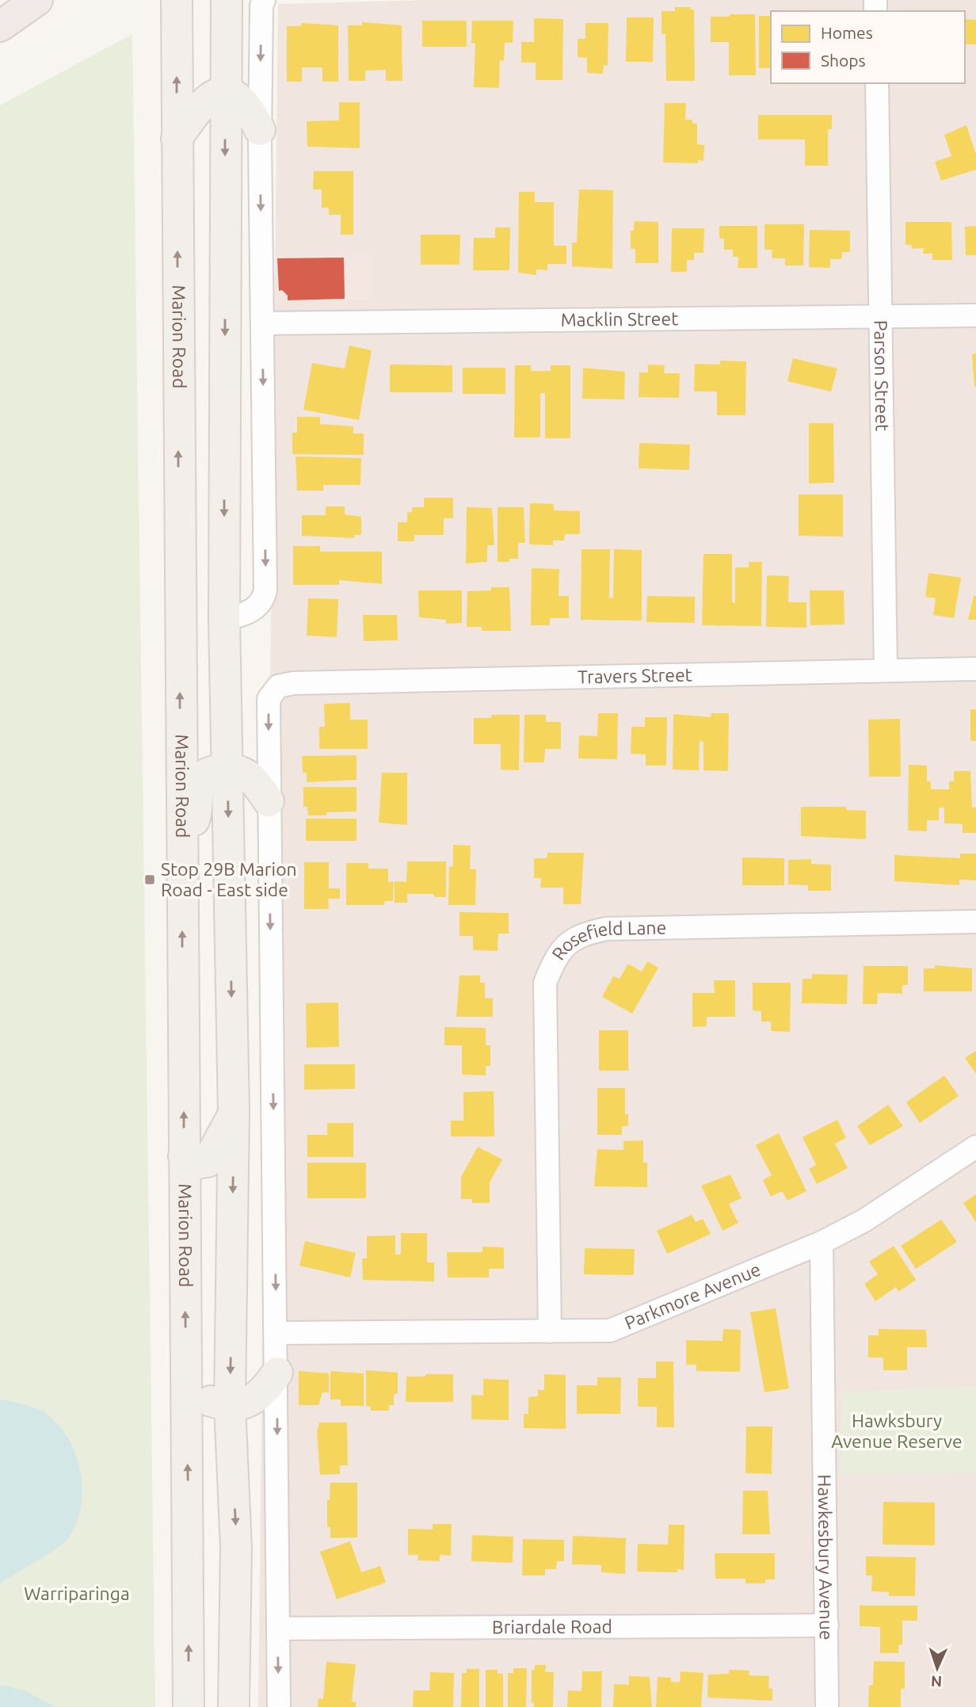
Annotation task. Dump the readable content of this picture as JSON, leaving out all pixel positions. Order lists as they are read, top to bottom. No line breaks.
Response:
{"streets":{"main road":["Marion Road"],"street":["Macklin Street","Parson Street","Travers Street","Rosefield Lane","Parkmore Avenue","Hawkesbury Avenue","Briardale Road"]},"crossings":[["Macklin Street","Parson Street"],["Parson Street","Travers Street"],["Rosefield Lane","Parkmore Avenue"],["Parkmore Avenue","Hawkesbury Avenue"],["Hawkesbury Avenue","Briardale Road"]],"one_way":["Travers Street"],"parks":["Hawksbury Avenue Reserve","Warriparinga"],"places":{"transit":["Stop 29B Marion Road - East side"]},"legend":["Homes","Shops"],"north":"bottom"}
